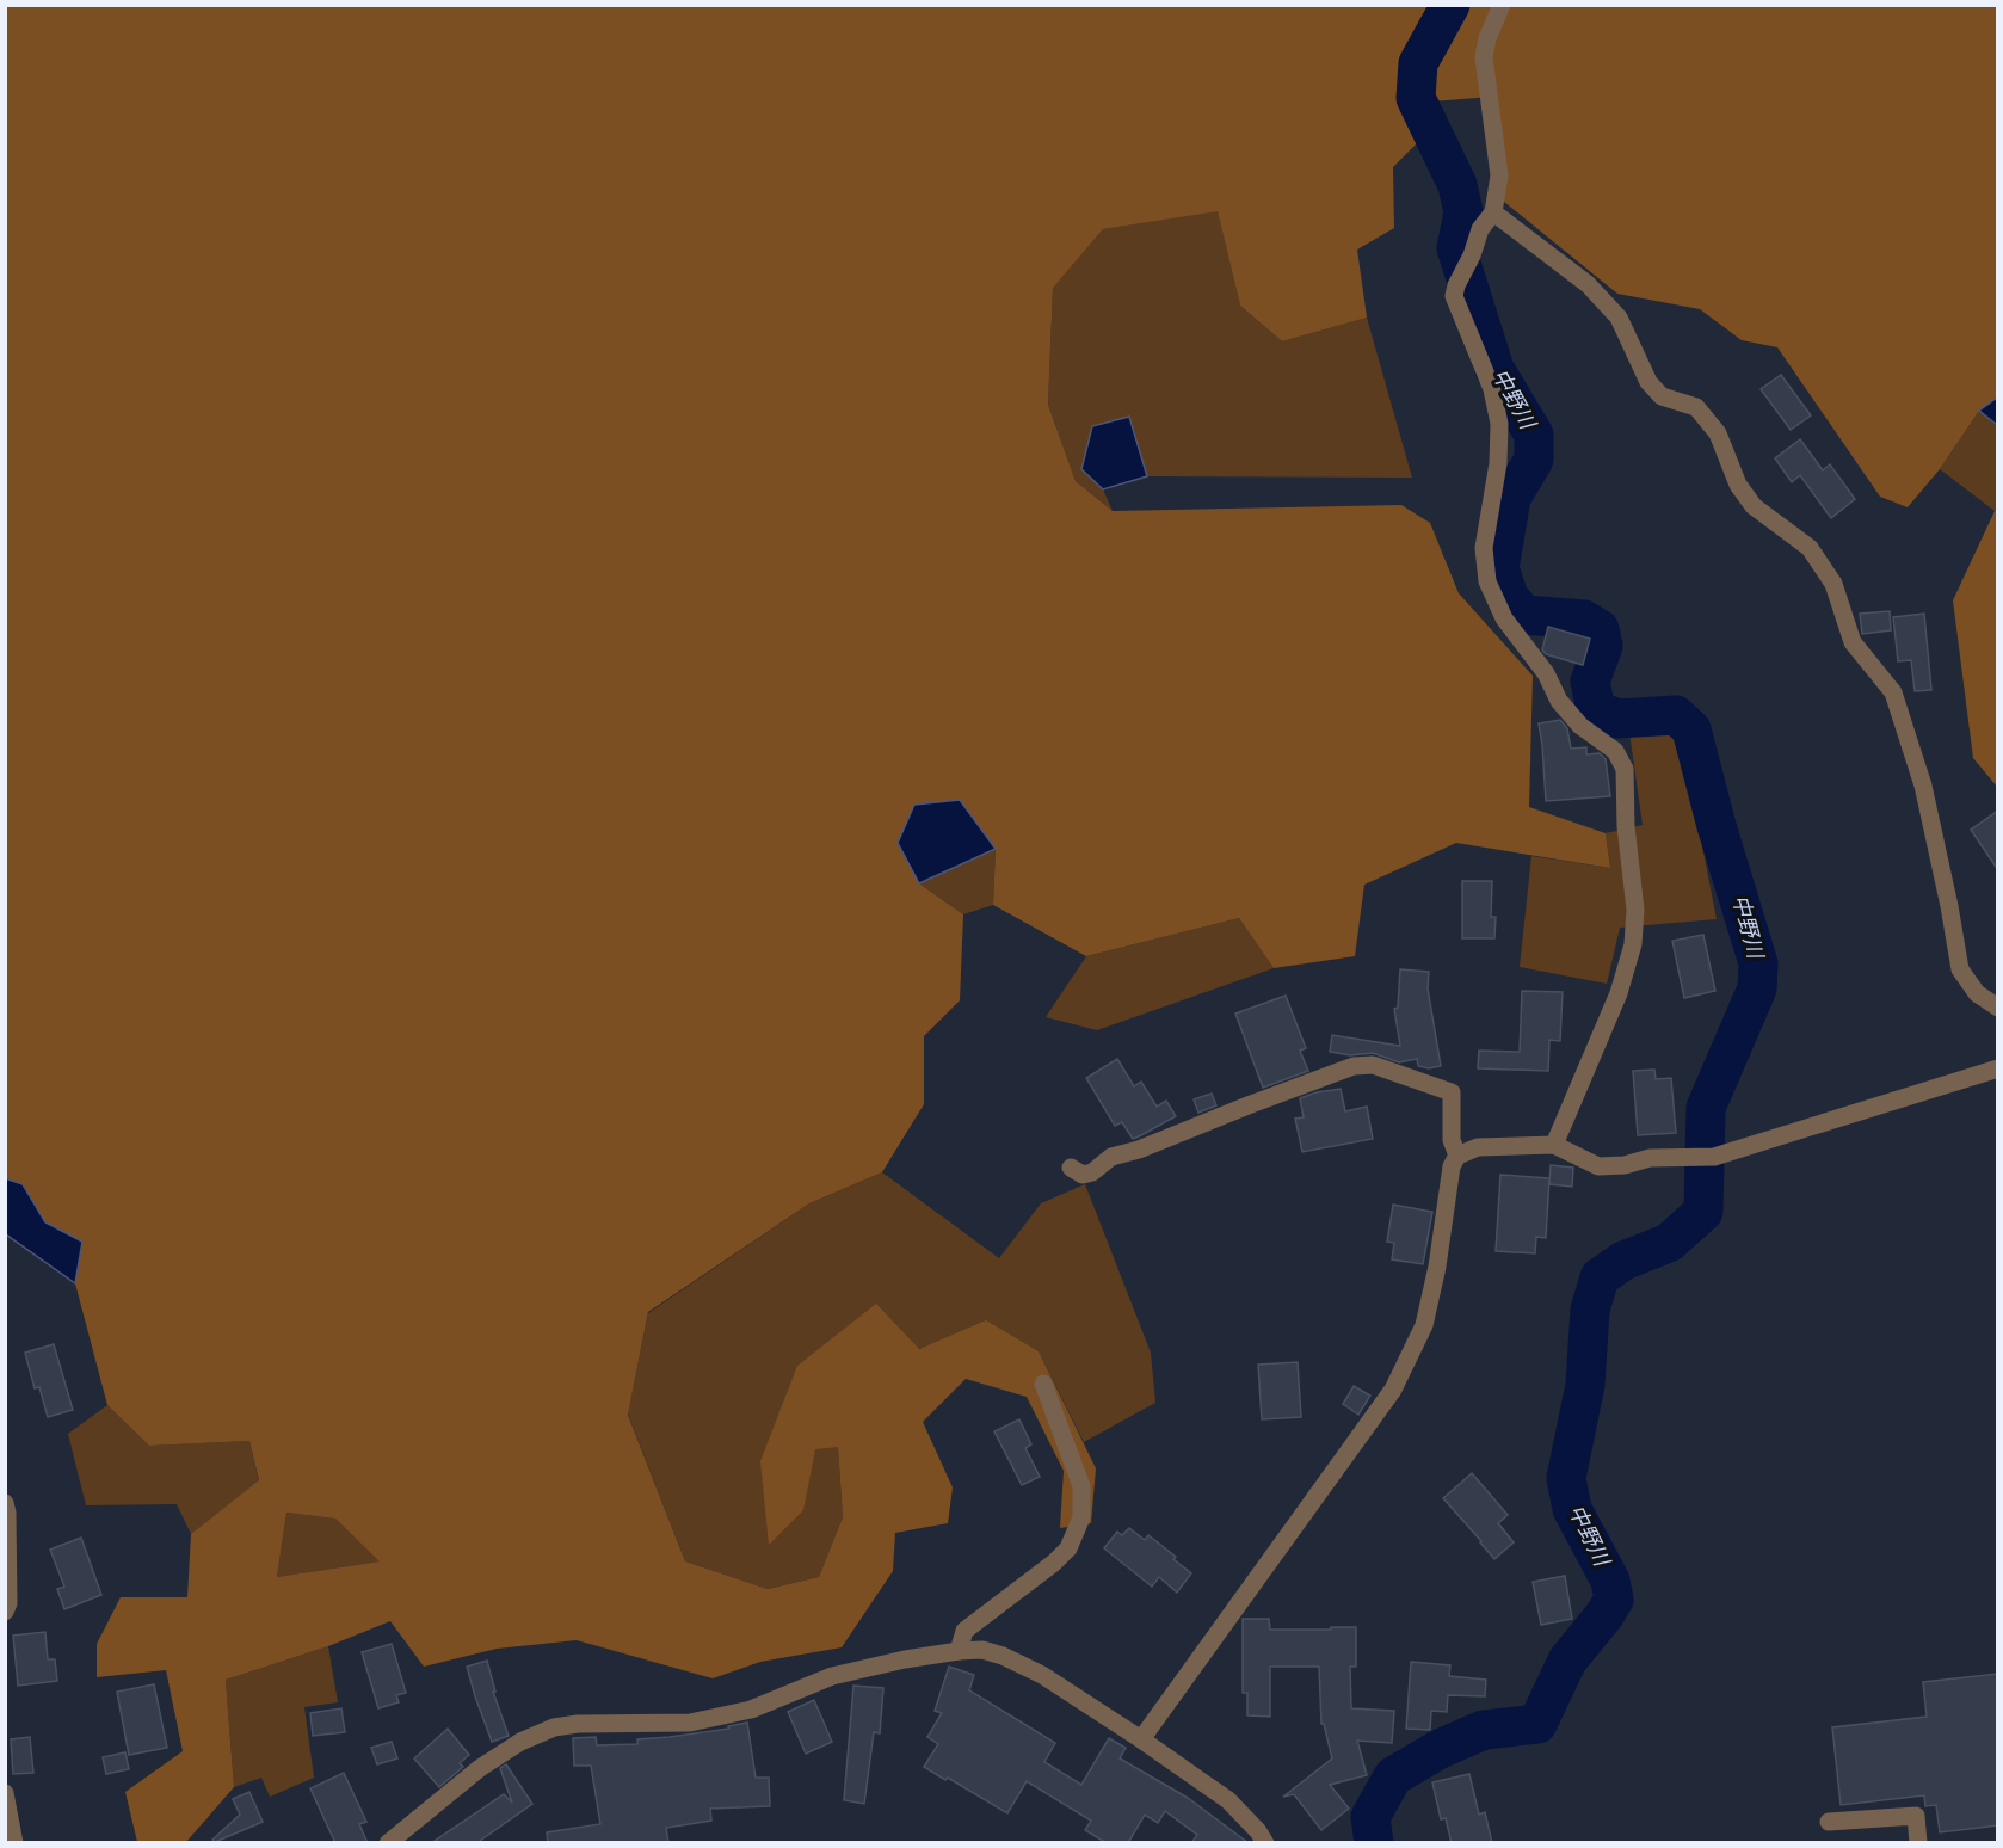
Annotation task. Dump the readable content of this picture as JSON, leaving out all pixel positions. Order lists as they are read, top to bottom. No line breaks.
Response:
{"water":["中野川"]}
